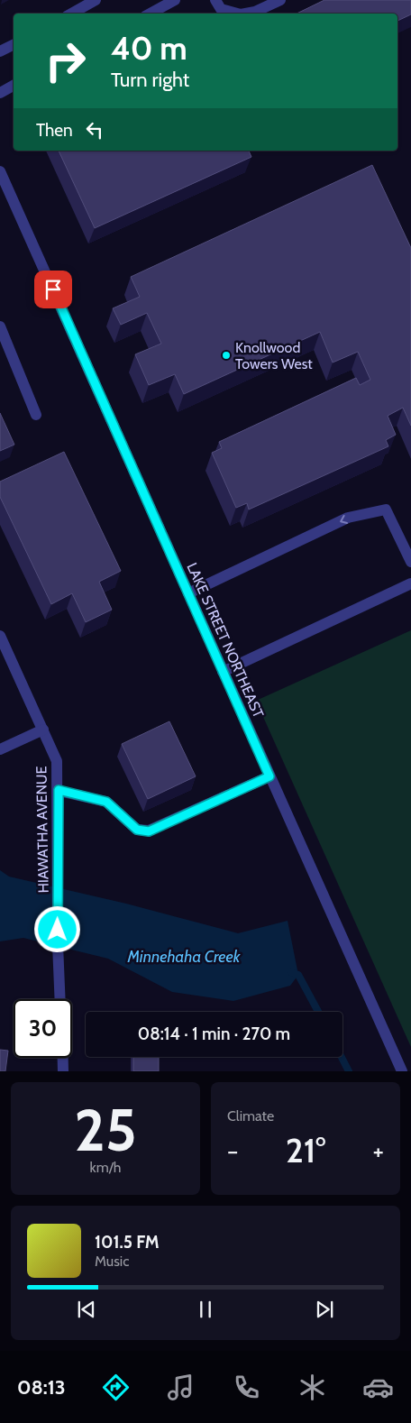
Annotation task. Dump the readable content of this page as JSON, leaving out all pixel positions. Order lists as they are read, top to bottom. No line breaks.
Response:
{"streets":{"street":["LAKE STREET NORTHEAST","HIAWATHA AVENUE"]},"water":["Minnehaha Creek"],"places":["Knollwood Towers West"],"page":{"turn":["40 m","Turn right"],"then":"Then","limit":"30","trip":"08:14 · 1 min · 270 m","tile":[["25","km/h"],"Climate"],"heat":["−","21°","+"],"song":["101.5 FM","Music"],"tabs":"08:13"}}
